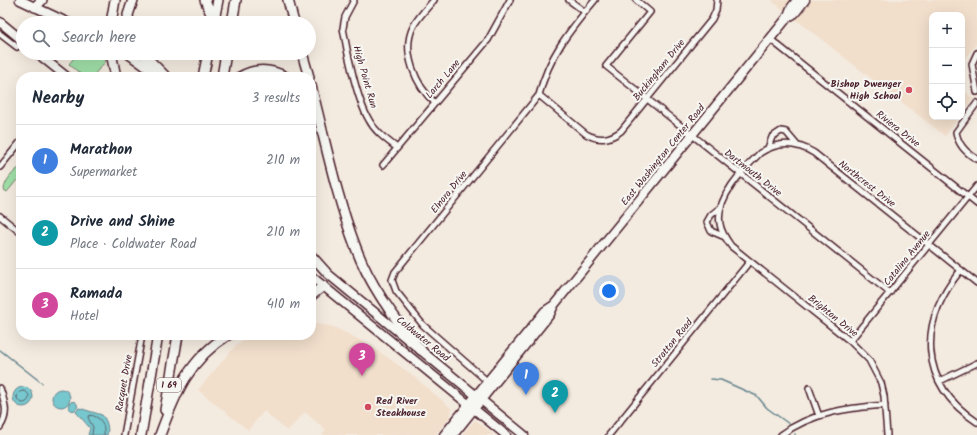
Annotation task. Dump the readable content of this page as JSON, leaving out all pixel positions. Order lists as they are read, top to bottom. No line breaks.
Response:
{"streets":{"highway":["I 69"],"main road":["East Washington Center Road","Coldwater Road"],"street":["Buckingham Drive","High Point Run","Larch Lane","Riviera Drive","Dartmouth Drive","Northcrest Drive","Elnora Drive","Catalina Avenue","Brighton Drive","Stratton Road","Racquet Drive"]},"crossings":[["Buckingham Drive","Dartmouth Drive"],["Buckingham Drive","Elnora Drive"],["High Point Run","Larch Lane"],["Riviera Drive","East Washington Center Road"],["Riviera Drive","Catalina Avenue"],["East Washington Center Road","Dartmouth Drive"],["East Washington Center Road","Elnora Drive"],["East Washington Center Road","Coldwater Road"],["Dartmouth Drive","Catalina Avenue"],["Dartmouth Drive","Brighton Drive"],["Northcrest Drive","Catalina Avenue"],["Catalina Avenue","Brighton Drive"],["Brighton Drive","Stratton Road"]],"places":["Bishop Dwenger High School","Red River Steakhouse"],"page":{"map_buttons":["+","−"],"search":"Search here","heading":["Nearby","3 results"],"list":[{"mark":"1","name":"Marathon","note":"Supermarket","value":"210 m"},{"mark":"2","name":"Drive and Shine","note":"Place · Coldwater Road","value":"210 m"},{"mark":"3","name":"Ramada","note":"Hotel","value":"410 m"}],"pins":["3","1","2"]}}
